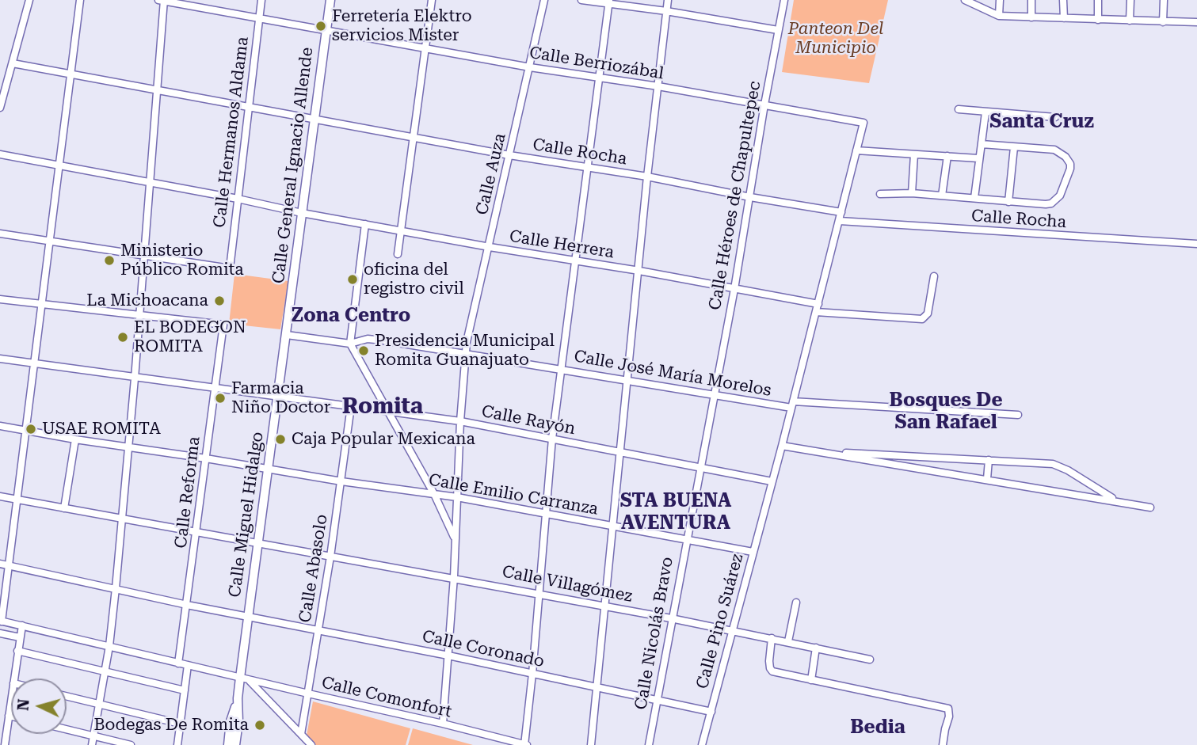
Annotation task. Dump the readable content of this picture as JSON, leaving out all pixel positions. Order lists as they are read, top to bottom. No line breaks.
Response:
{"streets":{"main road":["Calle General Ignacio Allende","Calle Miguel Hidalgo"],"street":["Calle Berriozábal","Calle Hermanos Aldama","Calle Rocha","Calle Auza","Calle Héroes de Chapultepec","Calle Herrera","Calle José María Morelos","Calle Rayón","Calle Reforma","Calle Emilio Carranza","Calle Abasolo","Calle Villagómez","Calle Pino Suárez","Calle Nicolás Bravo","Calle Coronado","Calle Comonfort"]},"crossings":[["Calle Berriozábal","Calle Hermanos Aldama"],["Calle Berriozábal","Calle General Ignacio Allende"],["Calle Berriozábal","Calle Auza"],["Calle Berriozábal","Calle Héroes de Chapultepec"],["Calle Berriozábal","Calle Pino Suárez"],["Calle Hermanos Aldama","Calle Rocha"],["Calle Hermanos Aldama","Calle Herrera"],["Calle Rocha","Calle General Ignacio Allende"],["Calle Rocha","Calle Auza"],["Calle Rocha","Calle Héroes de Chapultepec"],["Calle Rocha","Calle Pino Suárez"],["Calle General Ignacio Allende","Calle Herrera"],["Calle General Ignacio Allende","Calle José María Morelos"],["Calle General Ignacio Allende","Calle Miguel Hidalgo"],["Calle Auza","Calle Herrera"],["Calle Auza","Calle José María Morelos"],["Calle Auza","Calle Rayón"],["Calle Auza","Calle Emilio Carranza"],["Calle Auza","Calle Villagómez"],["Calle Auza","Calle Coronado"],["Calle Auza","Calle Comonfort"],["Calle Héroes de Chapultepec","Calle Herrera"],["Calle Héroes de Chapultepec","Calle José María Morelos"],["Calle Héroes de Chapultepec","Calle Nicolás Bravo"],["Calle Herrera","Calle Pino Suárez"],["Calle José María Morelos","Calle Miguel Hidalgo"],["Calle José María Morelos","Calle Pino Suárez"],["Calle José María Morelos","Calle Nicolás Bravo"],["Calle Rayón","Calle Reforma"],["Calle Rayón","Calle Miguel Hidalgo"],["Calle Rayón","Calle Abasolo"],["Calle Rayón","Calle Pino Suárez"],["Calle Rayón","Calle Nicolás Bravo"],["Calle Reforma","Calle Emilio Carranza"],["Calle Reforma","Calle Villagómez"],["Calle Reforma","Calle Coronado"],["Calle Reforma","Calle Comonfort"],["Calle Emilio Carranza","Calle Miguel Hidalgo"],["Calle Emilio Carranza","Calle Abasolo"],["Calle Emilio Carranza","Calle Pino Suárez"],["Calle Emilio Carranza","Calle Nicolás Bravo"],["Calle Miguel Hidalgo","Calle Villagómez"],["Calle Miguel Hidalgo","Calle Coronado"],["Calle Miguel Hidalgo","Calle Comonfort"],["Calle Abasolo","Calle Villagómez"],["Calle Abasolo","Calle Coronado"],["Calle Abasolo","Calle Comonfort"],["Calle Villagómez","Calle Pino Suárez"],["Calle Villagómez","Calle Nicolás Bravo"],["Calle Pino Suárez","Calle Coronado"],["Calle Nicolás Bravo","Calle Coronado"]],"districts":["Santa Cruz","Zona Centro","Bosques De San Rafael","Romita","STA BUENA AVENTURA","Bedia"],"parks":["Panteon Del Municipio"],"places":["Ferretería Elektro servicios Mister","Ministerio Público Romita","oficina del registro civil","La Michoacana","EL BODEGON ROMITA","Presidencia Municipal Romita Guanajuato","Farmacia Niño Doctor","USAE ROMITA","Caja Popular Mexicana","Bodegas De Romita"],"north":"left"}
